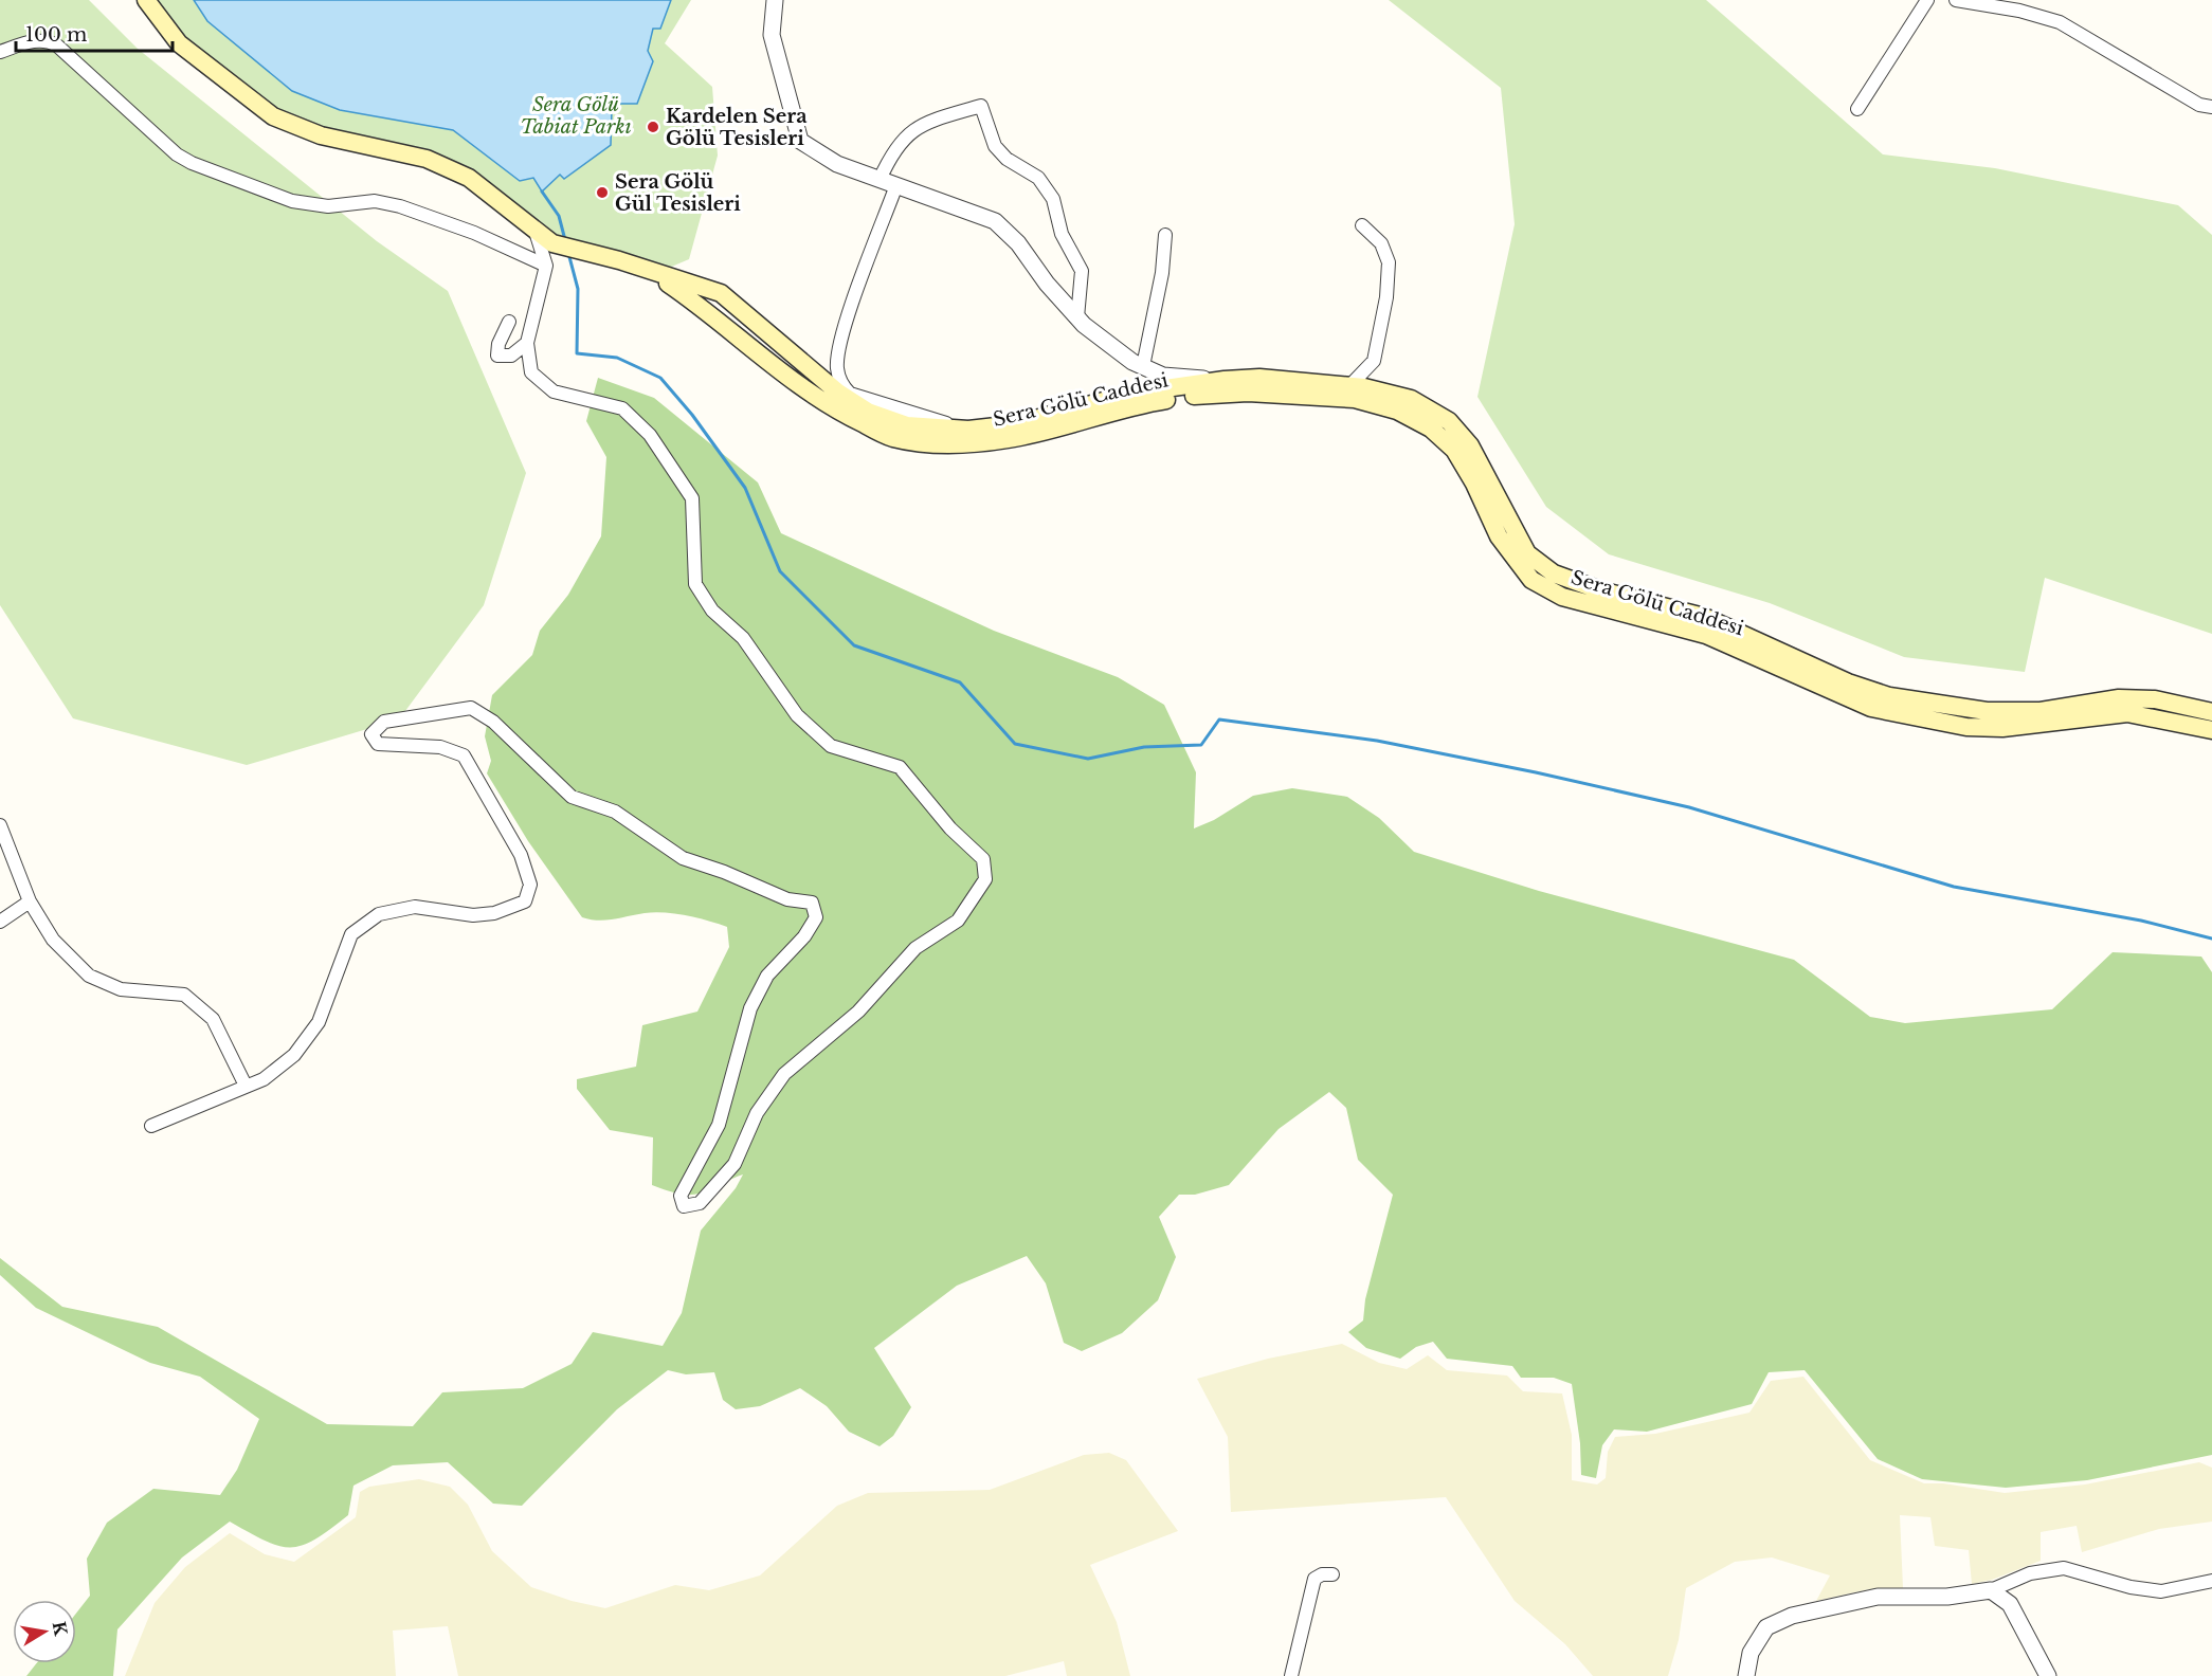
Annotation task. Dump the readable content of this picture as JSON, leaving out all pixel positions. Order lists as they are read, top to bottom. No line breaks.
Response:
{"streets":{"main road":["Sera Gölü Caddesi"]},"parks":["Sera Gölü Tabiat Parkı"],"places":["Kardelen Sera Gölü Tesisleri","Sera Gölü Gül Tesisleri"],"scale_bar":"100 m","north":"right"}
